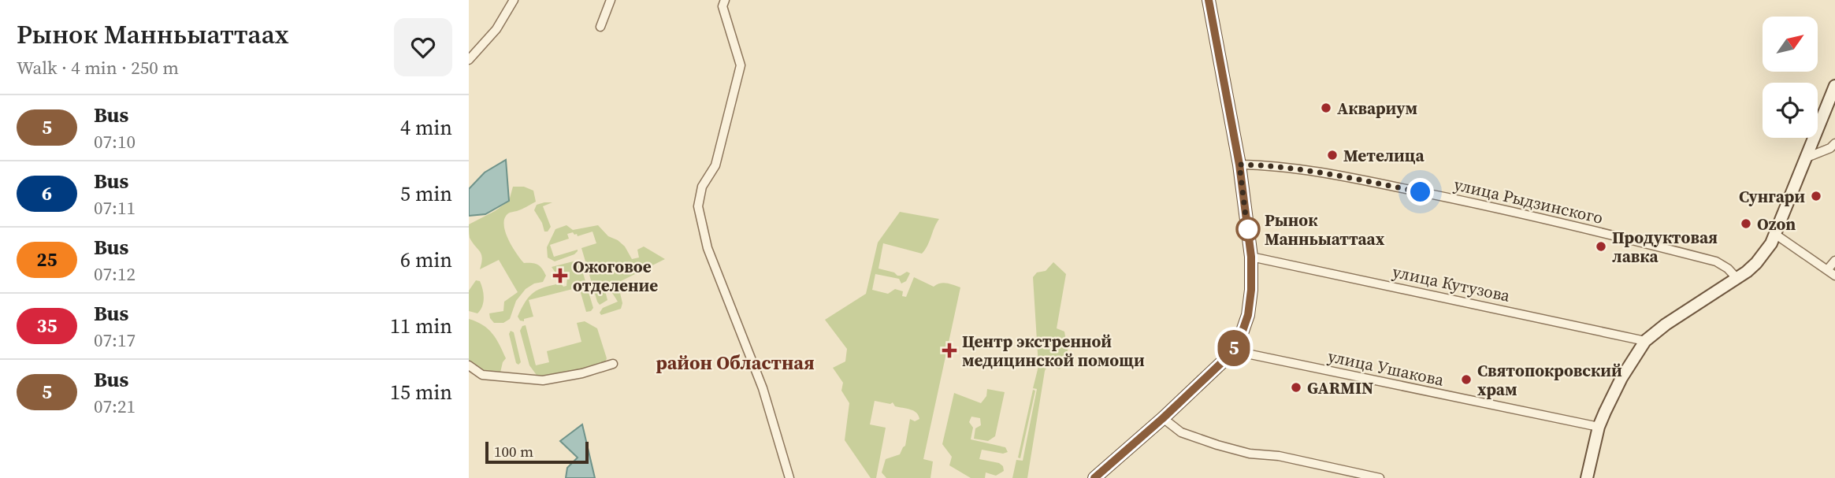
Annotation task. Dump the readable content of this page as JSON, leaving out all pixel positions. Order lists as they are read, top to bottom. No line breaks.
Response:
{"streets":{"street":["улица Рыдзинского","улица Кутузова","улица Ушакова"]},"districts":["район Областная"],"places":{"other":["Аквариум","Метелица","Сунгари","Ozon","Рынок Манньыаттаах","Продуктовая лавка","Святопокровский храм","GARMIN"],"health":["Ожоговое отделение","Центр экстренной медицинской помощи"]},"lines":["bus line 5"],"scale_bar":"100 m","north":"top right","page":{"heading":["Рынок Манньыаттаах","Walk · 4 min · 250 m"],"on_map":"5","list":[{"mark":"5","name":"Bus","note":"07:10","value":"4 min"},{"mark":"6","name":"Bus","note":"07:11","value":"5 min"},{"mark":"25","name":"Bus","note":"07:12","value":"6 min"},{"mark":"35","name":"Bus","note":"07:17","value":"11 min"},{"mark":"5","name":"Bus","note":"07:21","value":"15 min"}],"scale":"100 m"}}
